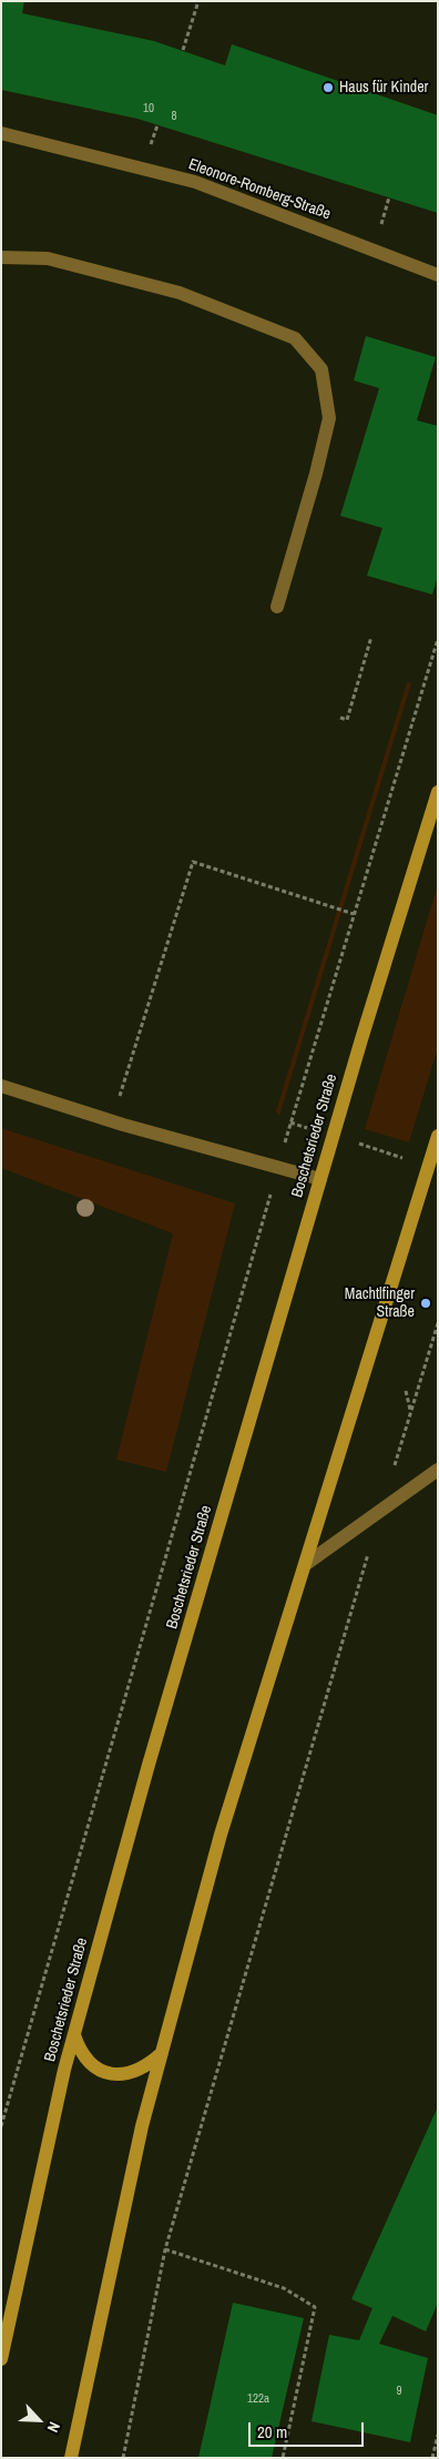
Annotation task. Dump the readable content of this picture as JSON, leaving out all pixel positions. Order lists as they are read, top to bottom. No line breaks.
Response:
{"streets":{"main road":["Boschetsrieder Straße"],"street":["Eleonore-Romberg-Straße"]},"places":["Haus für Kinder","Machtlfinger Straße"],"house_numbers":["10","8","9","122a"],"scale_bar":"20 m","north":"bottom right"}
